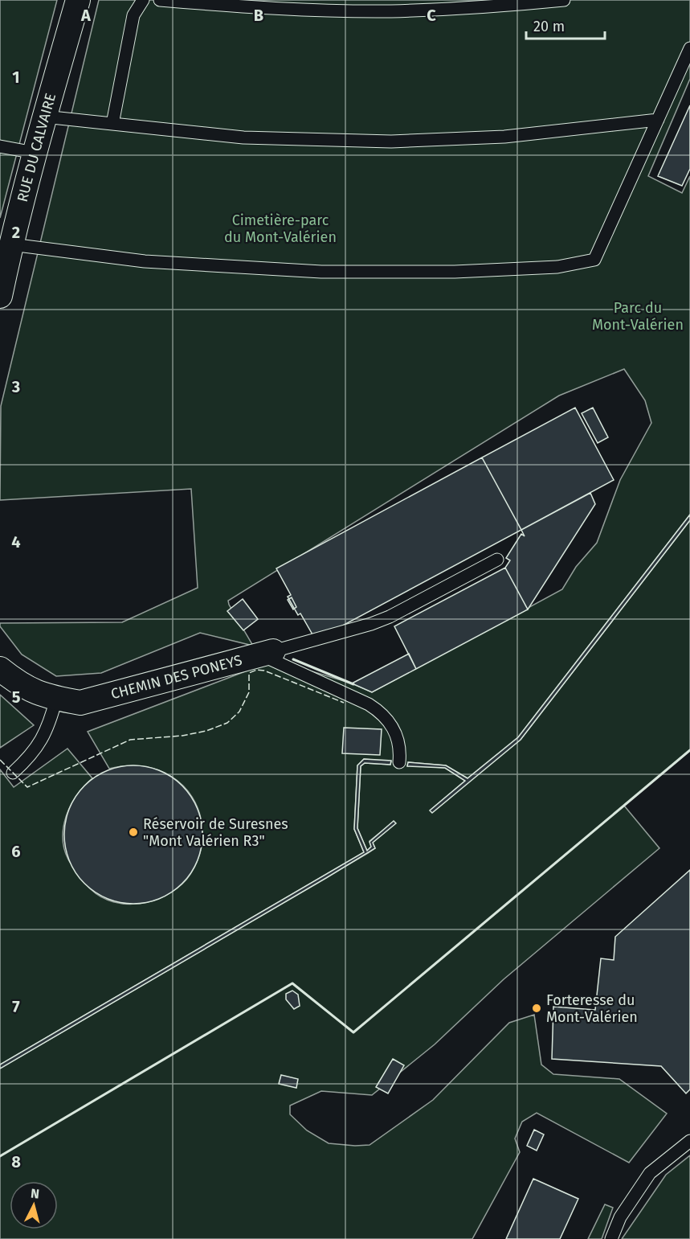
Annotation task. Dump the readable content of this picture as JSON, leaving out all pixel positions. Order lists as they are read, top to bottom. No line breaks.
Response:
{"streets":{"street":["RUE DU CALVAIRE","CHEMIN DES PONEYS"]},"parks":["Cimetière-parc du Mont-Valérien","Parc du Mont-Valérien"],"places":["Réservoir de Suresnes \"Mont Valérien R3\"","Forteresse du Mont-Valérien"],"scale_bar":"20 m","north":"top","grid":{"columns":["A","B","C"],"rows":["1","2","3","4","5","6","7","8"]}}
